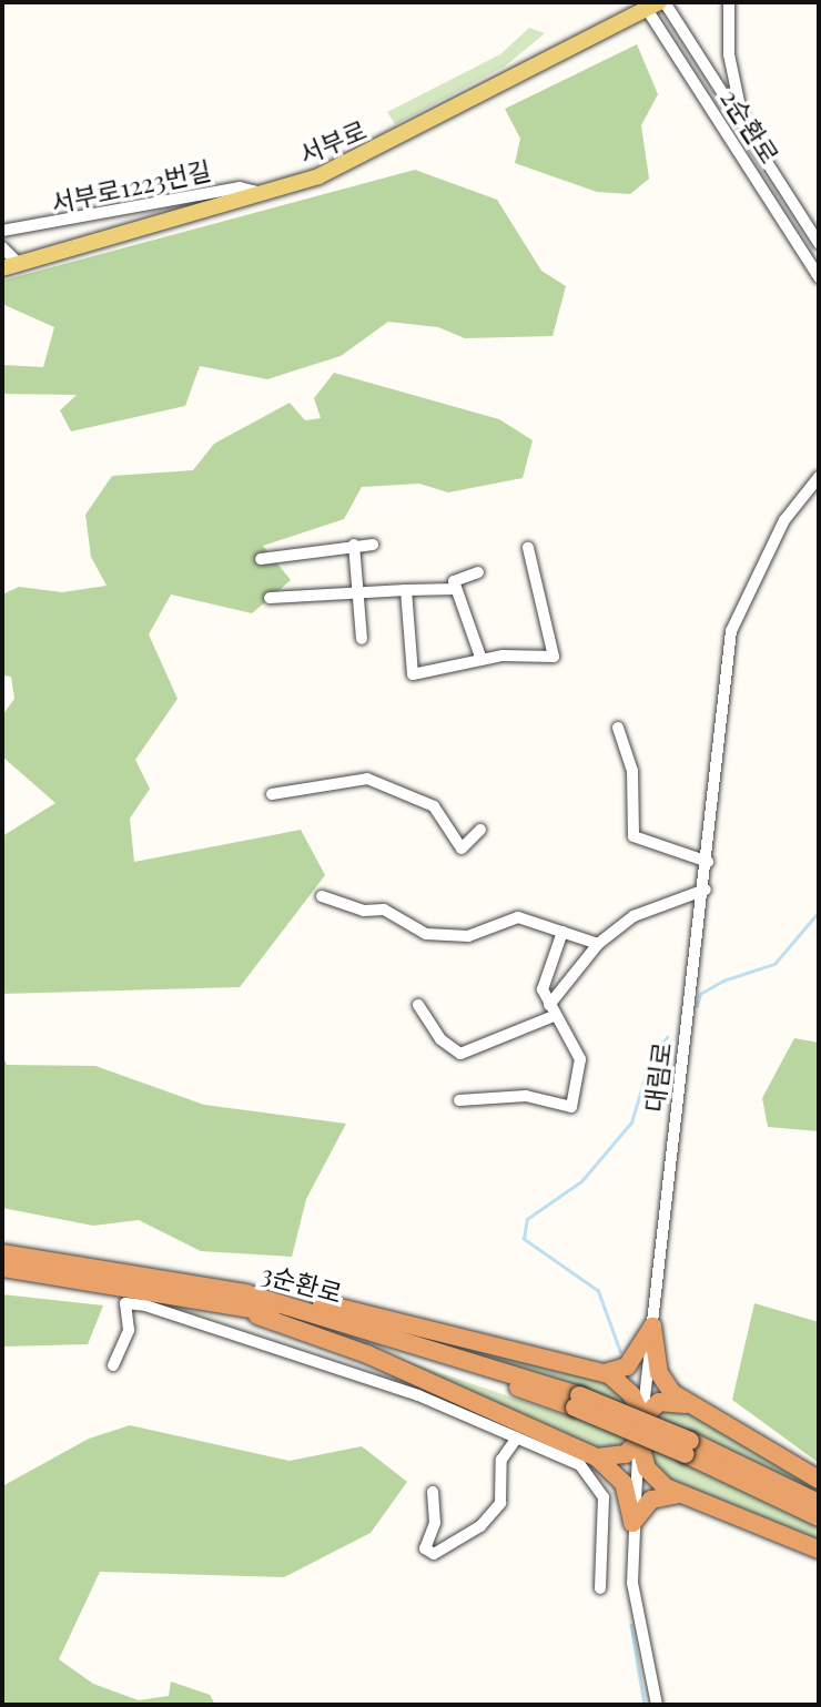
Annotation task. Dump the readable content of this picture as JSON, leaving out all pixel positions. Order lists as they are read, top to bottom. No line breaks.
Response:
{"streets":{"highway":["3순환로"],"main road":["서부로"],"street":["2순환로","서부로1223번길","대림로"]},"crossings":[["2순환로","서부로"],["서부로","서부로1223번길"]]}
